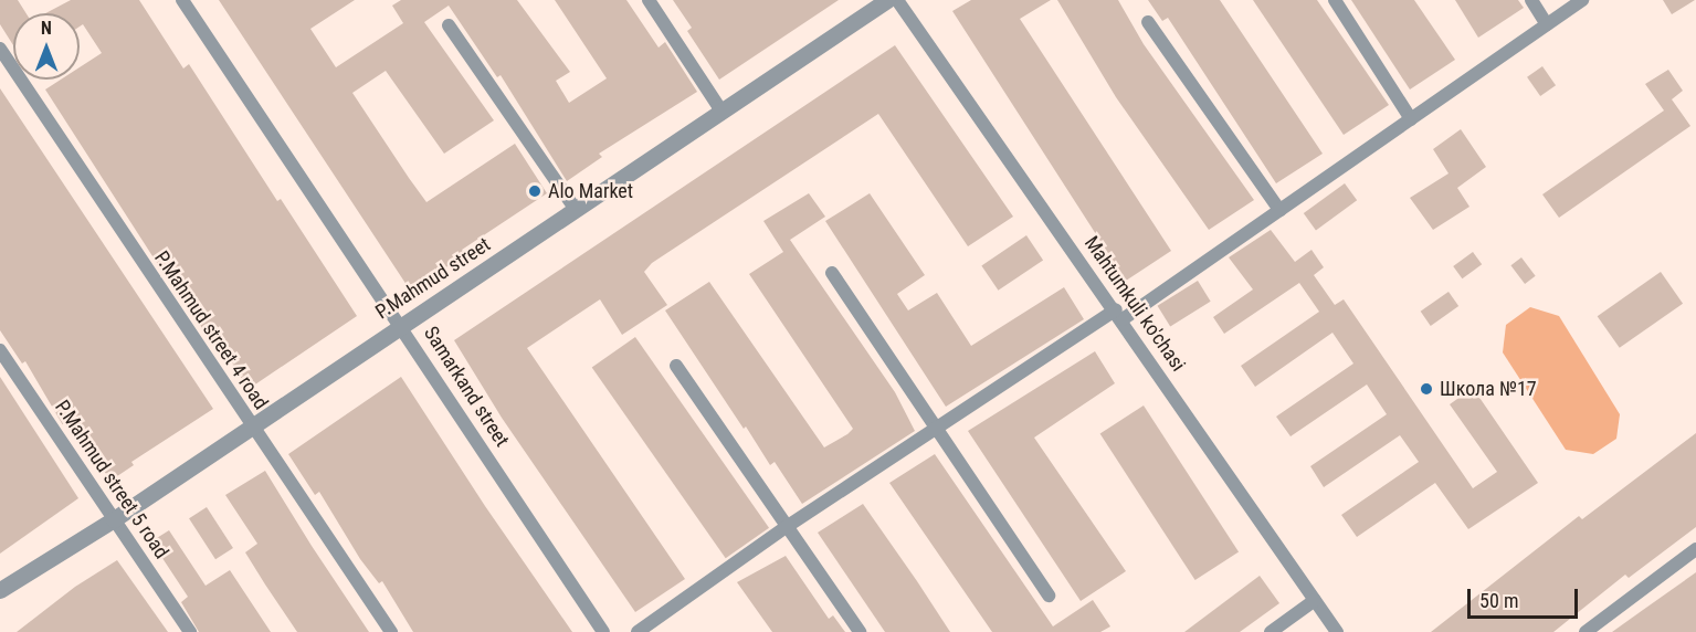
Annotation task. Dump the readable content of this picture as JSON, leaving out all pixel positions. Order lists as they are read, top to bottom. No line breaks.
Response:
{"streets":{"street":["P.Mahmud street","Mahtumkuli ko'chasi","P.Mahmud street 4 road","Samarkand street","P.Mahmud street 5 road"]},"crossings":[["P.Mahmud street","P.Mahmud street 4 road"],["P.Mahmud street","Samarkand street"],["P.Mahmud street","P.Mahmud street 5 road"]],"places":["Alo Market","Школа №17"],"scale_bar":"50 m","north":"top"}
